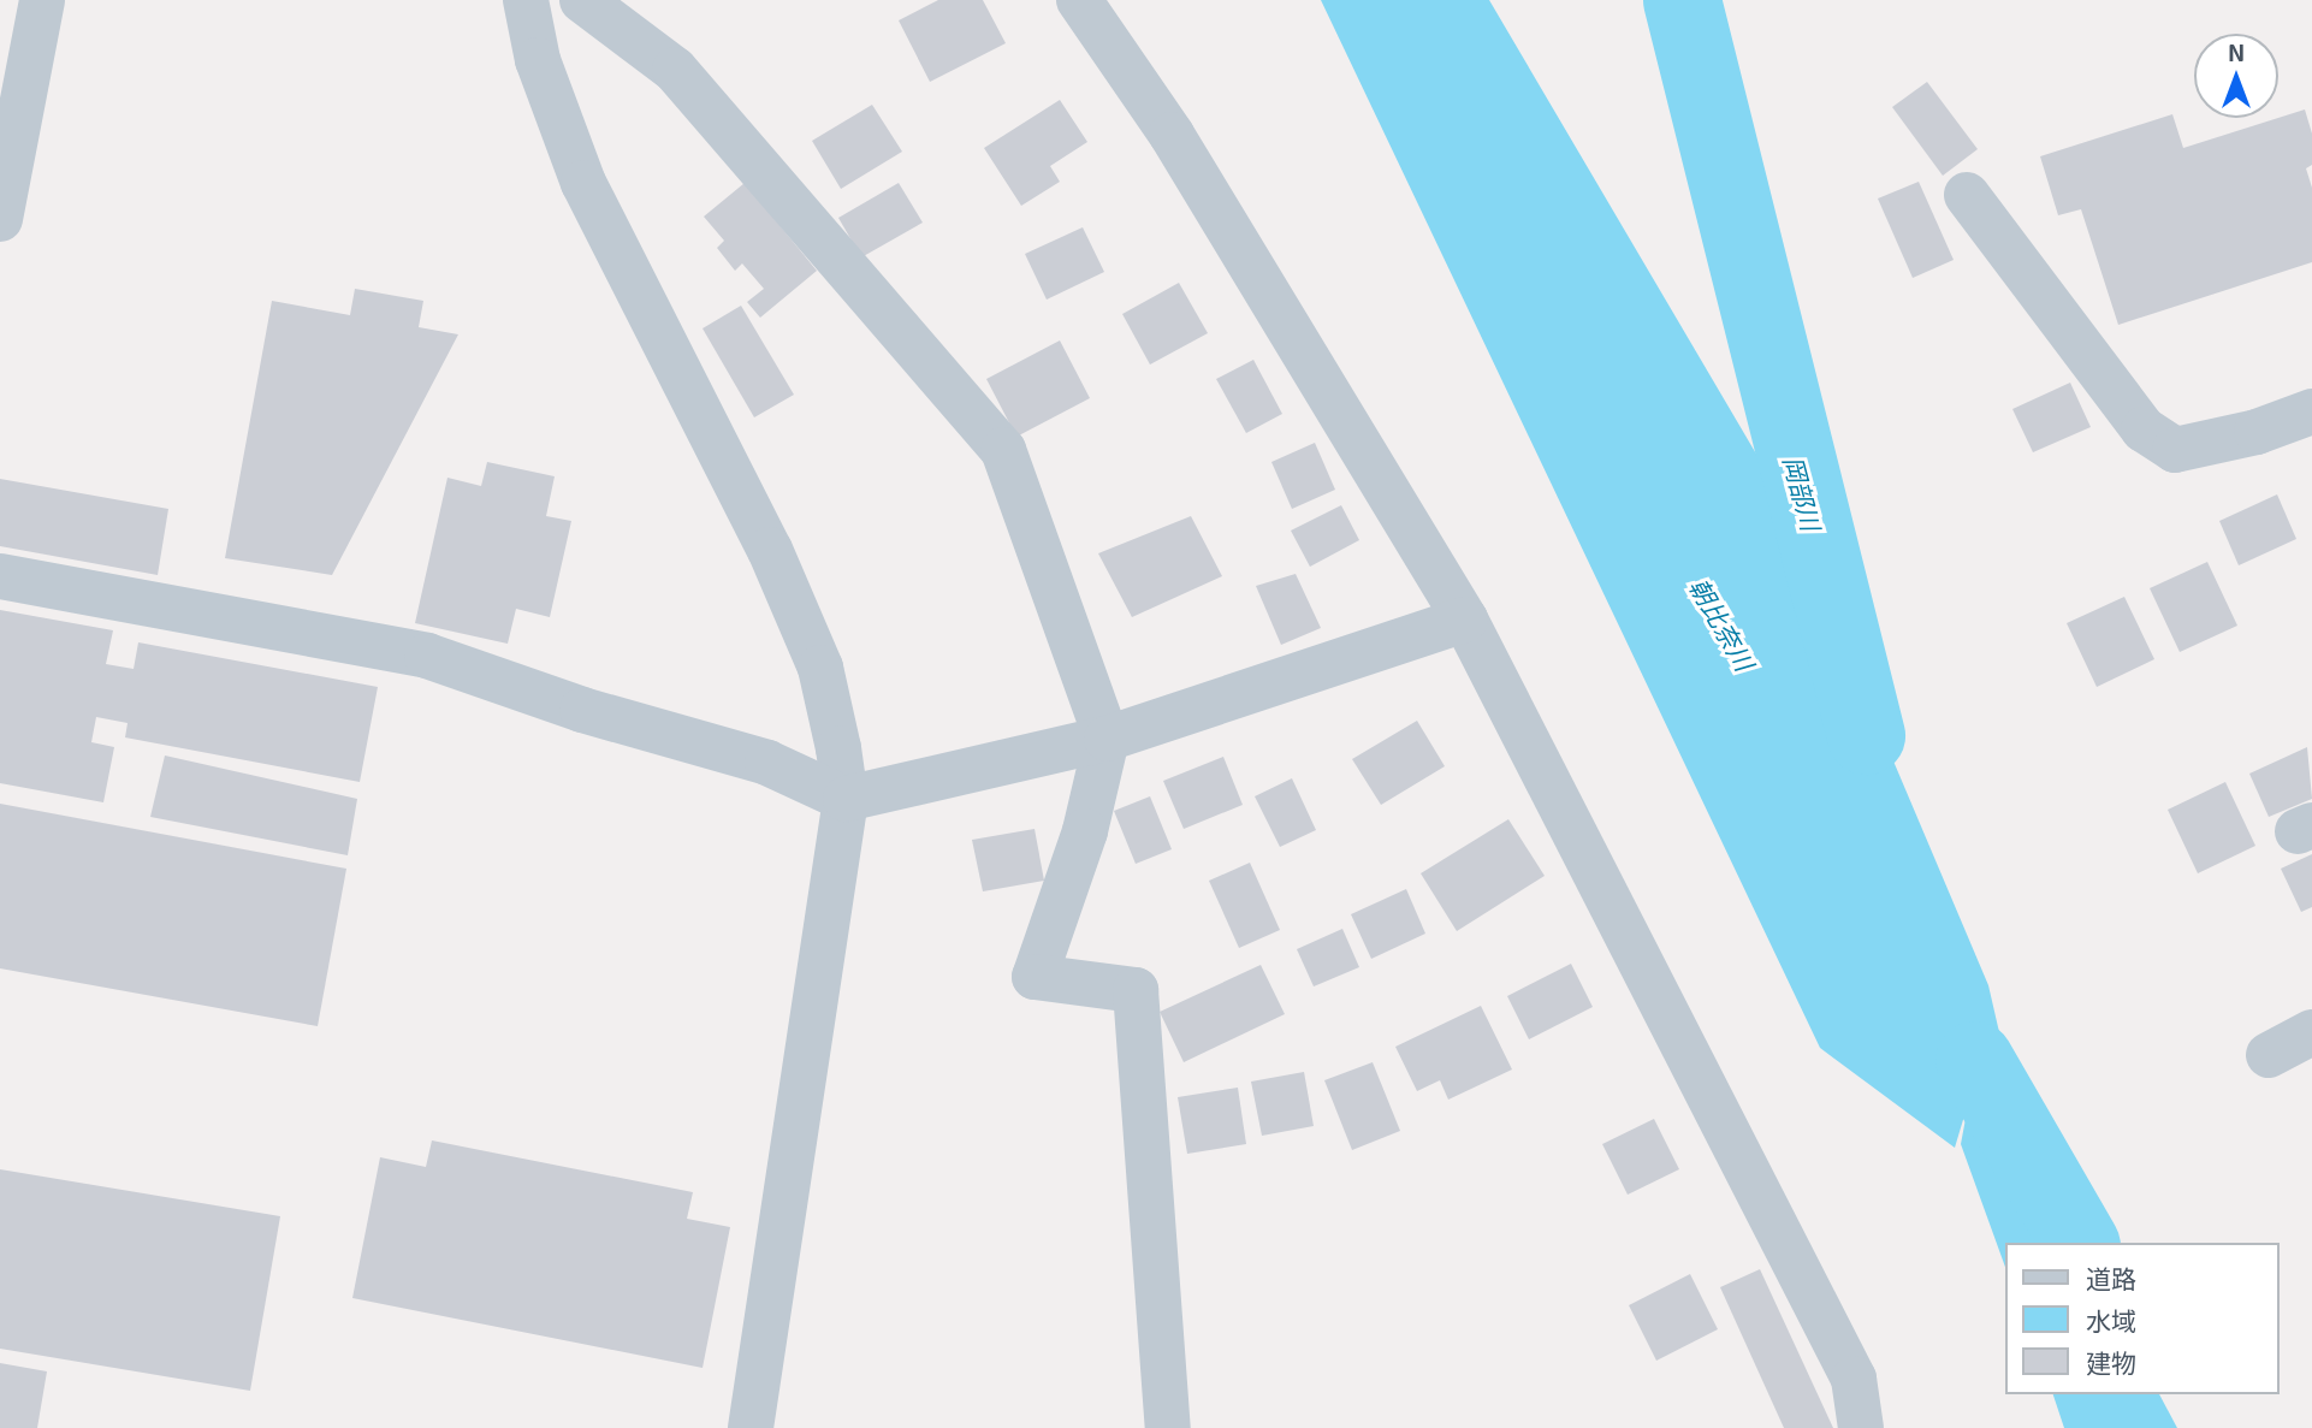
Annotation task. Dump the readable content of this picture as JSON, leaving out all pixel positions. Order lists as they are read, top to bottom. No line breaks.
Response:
{"water":["岡部川","朝比奈川"],"legend":["道路","水域","建物"],"north":"top"}
